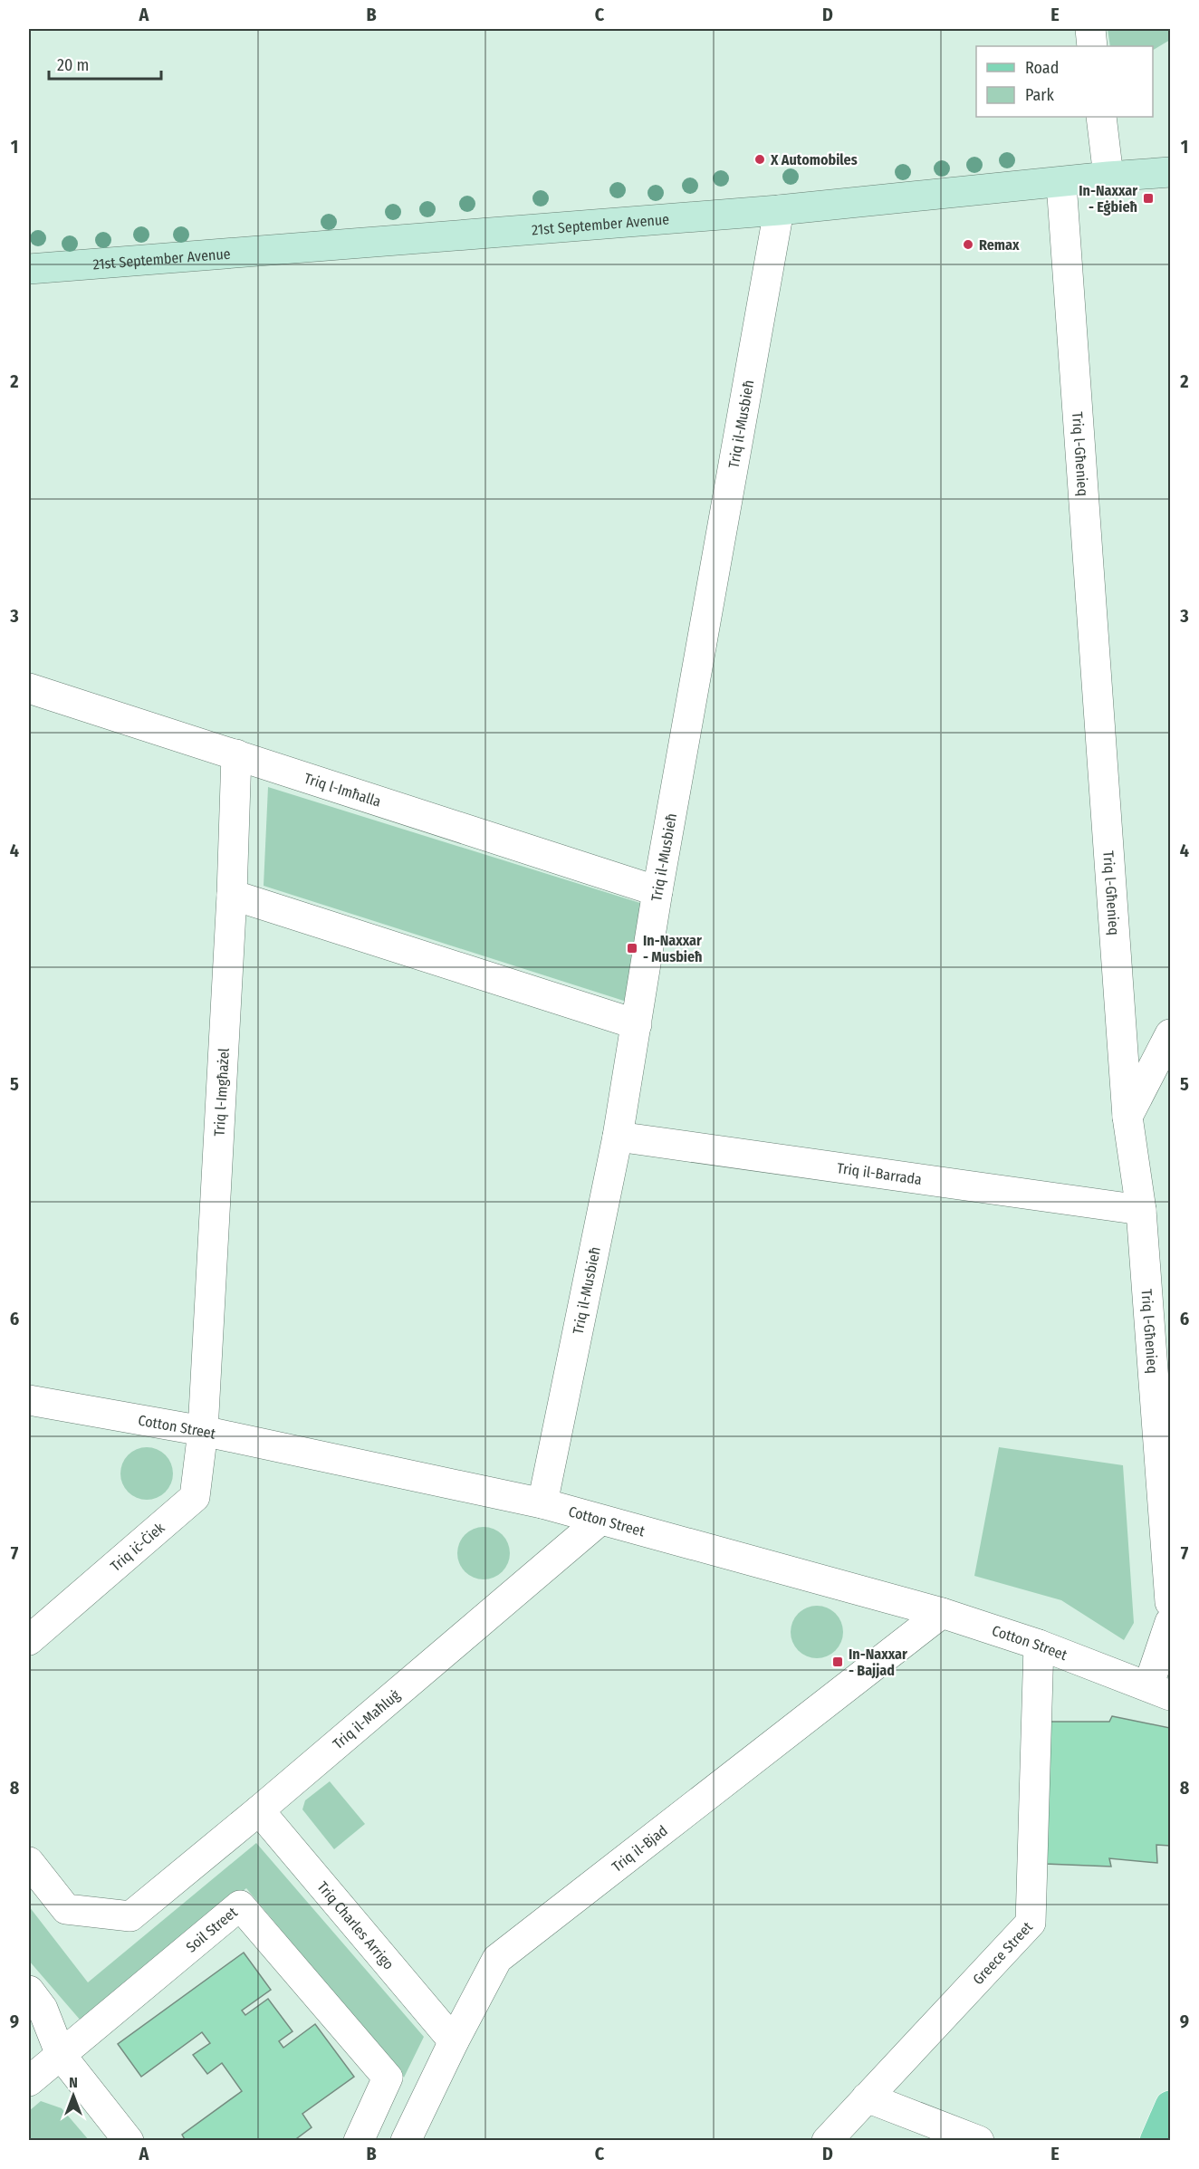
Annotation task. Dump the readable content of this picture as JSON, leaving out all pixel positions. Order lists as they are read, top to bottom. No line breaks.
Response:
{"streets":{"street":["21st September Avenue","Triq il-Musbieħ","Triq l-Għenieq","Triq l-Imħalla","Triq l-Imgħażel","Triq il-Barrada","Cotton Street","Triq iċ-Ċiek","Triq il-Maħluġ","Triq il-Bjad","Triq Charles Arrigo","Soil Street","Greece Street"]},"crossings":[["21st September Avenue","Triq il-Musbieħ"],["21st September Avenue","Triq l-Għenieq"],["Triq il-Musbieħ","Triq l-Imħalla"],["Triq il-Musbieħ","Triq il-Barrada"],["Triq il-Musbieħ","Cotton Street"],["Triq l-Għenieq","Triq il-Barrada"],["Triq l-Imħalla","Triq l-Imgħażel"],["Triq l-Imgħażel","Cotton Street"],["Triq l-Imgħażel","Triq iċ-Ċiek"],["Cotton Street","Triq iċ-Ċiek"],["Cotton Street","Triq il-Maħluġ"],["Cotton Street","Triq il-Bjad"],["Cotton Street","Greece Street"],["Triq il-Maħluġ","Triq Charles Arrigo"],["Triq il-Bjad","Triq Charles Arrigo"]],"places":{"other":["X Automobiles","Remax"],"transit":["In-Naxxar - Eġbieħ","In-Naxxar - Musbieħ","In-Naxxar - Bajjad"]},"legend":["Road","Park"],"scale_bar":"20 m","north":"top","grid":{"columns":["A","B","C","D","E"],"rows":["1","2","3","4","5","6","7","8","9"]}}
